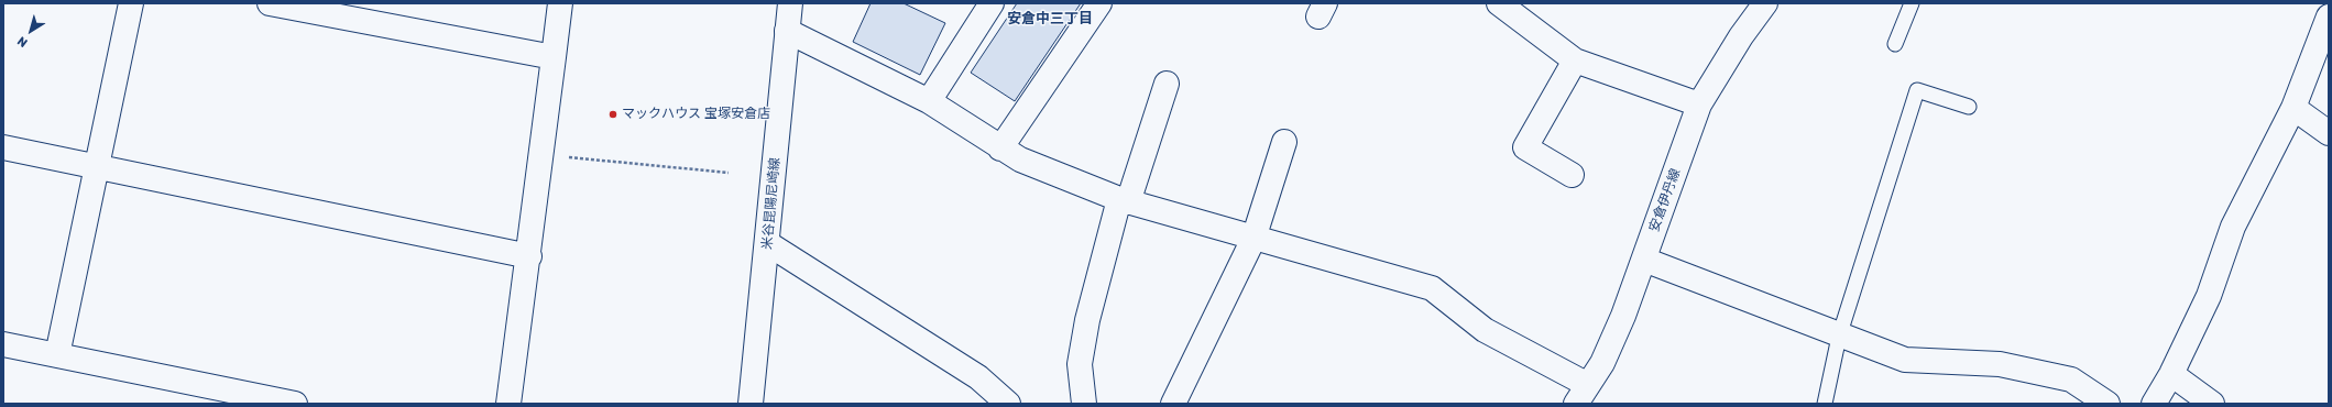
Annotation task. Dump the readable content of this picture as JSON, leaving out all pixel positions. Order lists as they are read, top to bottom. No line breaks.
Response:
{"streets":{"street":["安倉伊丹線","米谷昆陽尼崎線"]},"districts":["安倉中三丁目"],"places":["マックハウス 宝塚安倉店"],"north":"bottom left"}
